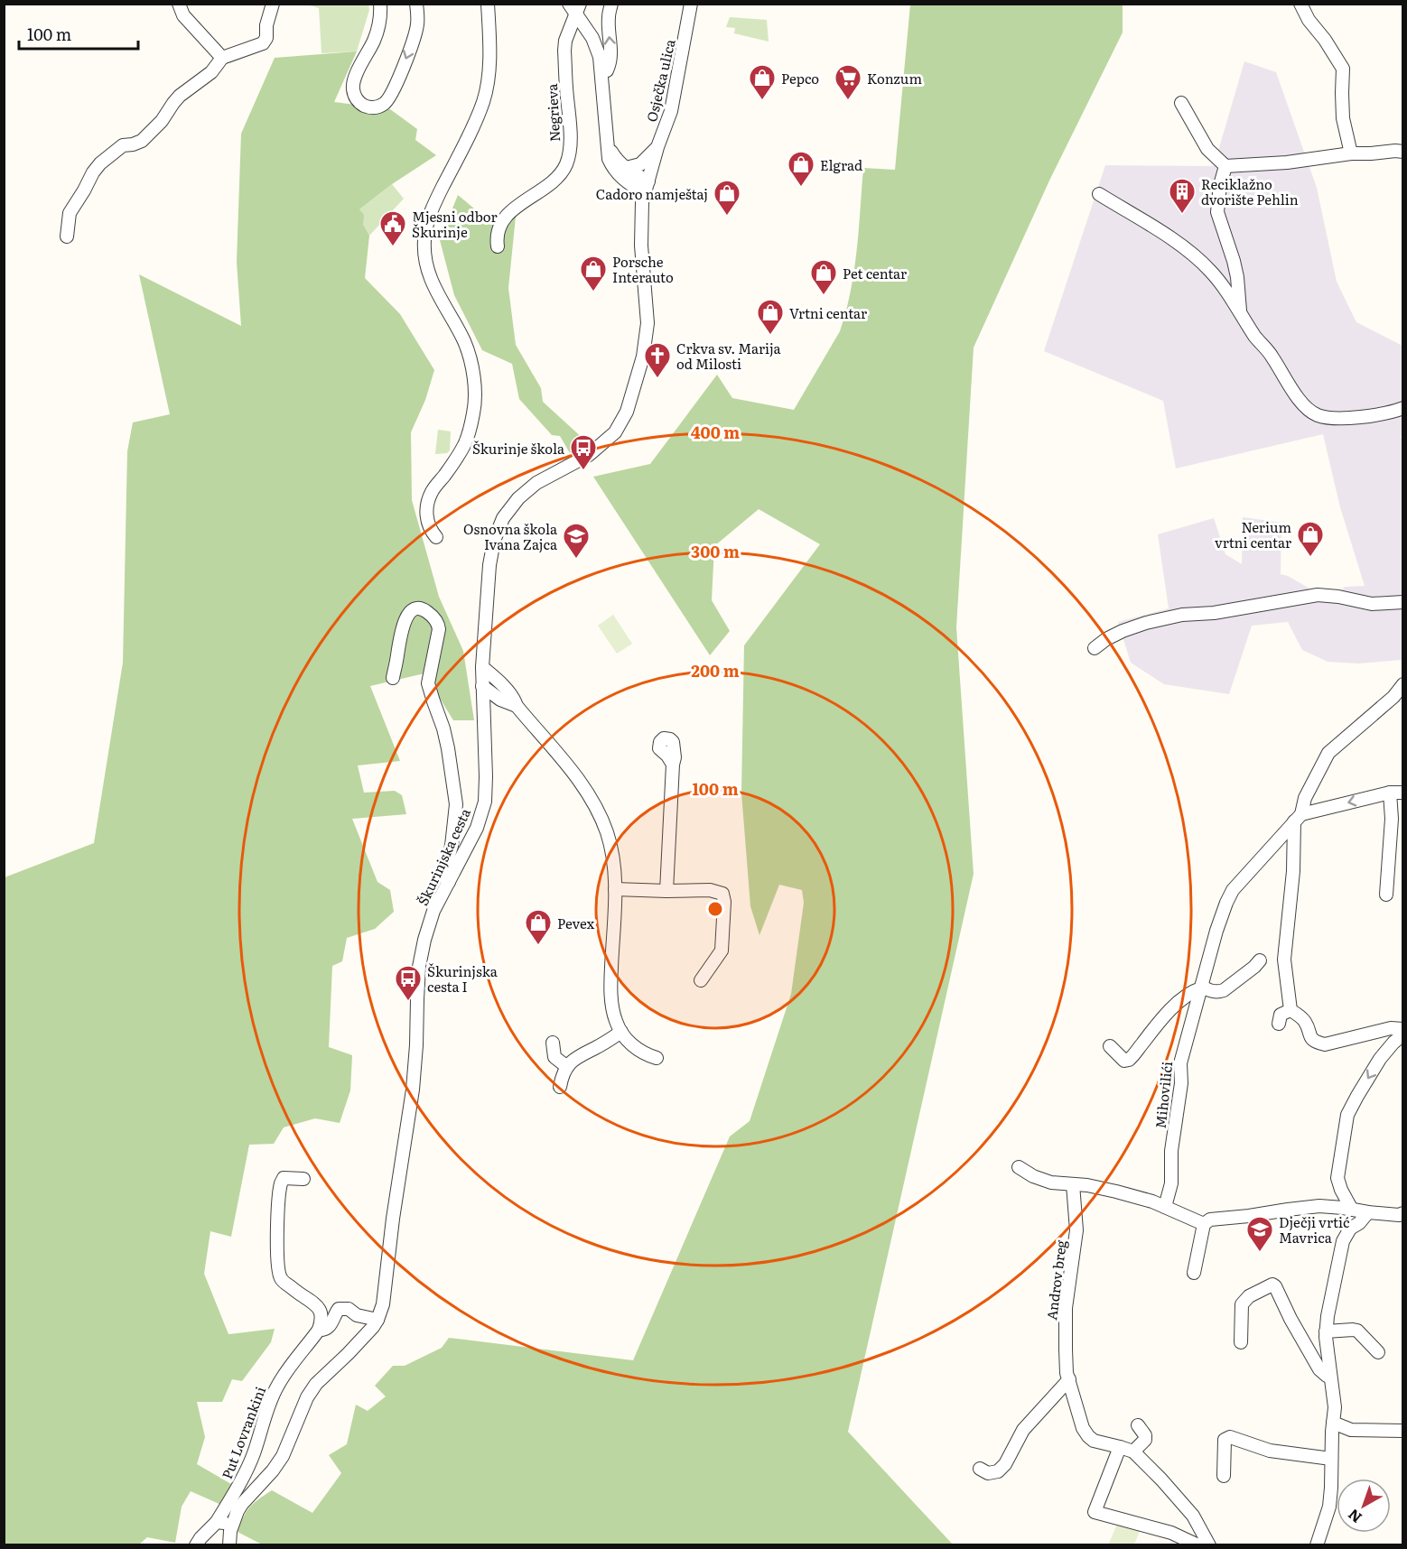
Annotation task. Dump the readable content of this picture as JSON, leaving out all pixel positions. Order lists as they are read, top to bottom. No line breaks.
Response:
{"streets":{"street":["Osječka ulica","Negrieva","Škurinjska cesta","Mihovilići","Androv breg","Put Lovrankini"]},"crossings":[["Osječka ulica","Škurinjska cesta"],["Škurinjska cesta","Put Lovrankini"]],"places":{"shop":["Pepco","Elgrad","Cadoro namještaj","Porsche Interauto","Pet centar","Vrtni centar","Nerium vrtni centar","Pevex"],"supermarket":["Konzum"],"building":["Reciklažno dvorište Pehlin"],"public building":["Mjesni odbor Škurinje"],"church":["Crkva sv. Marija od Milosti"],"bus stop":["Škurinje škola","Škurinjska cesta I"],"school or university":["Osnovna škola Ivana Zajca","Dječji vrtić Mavrica"]},"scale_bar":"100 m","north":"bottom left","rings":["400 m","300 m","200 m","100 m"]}
